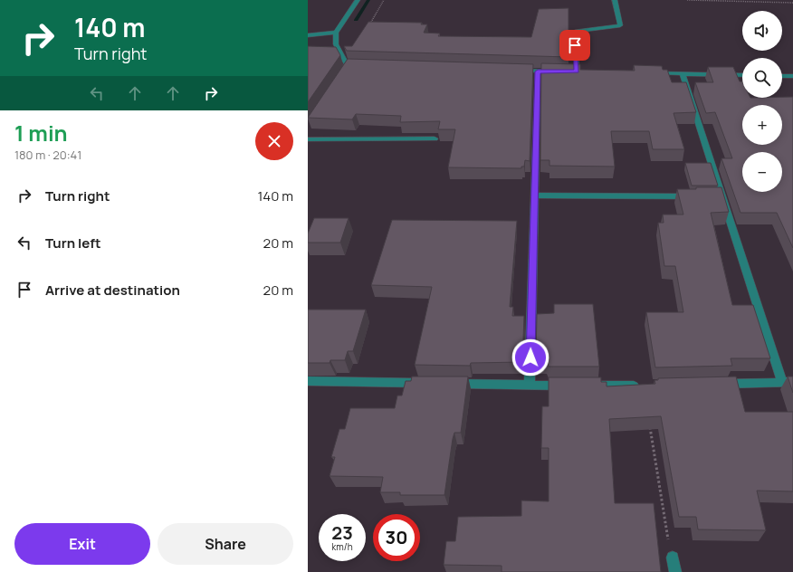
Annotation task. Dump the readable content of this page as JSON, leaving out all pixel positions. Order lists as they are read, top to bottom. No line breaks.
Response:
{"page":{"turn":["140 m","Turn right"],"map_buttons":["+","−"],"heading":["1 min","180 m · 20:41"],"list":[{"name":"Turn right","value":"140 m"},{"name":"Turn left","value":"20 m"},{"name":"Arrive at destination","value":"20 m"}],"speed":"23 km/h","limit":"30","buttons":["Exit","Share"]}}
